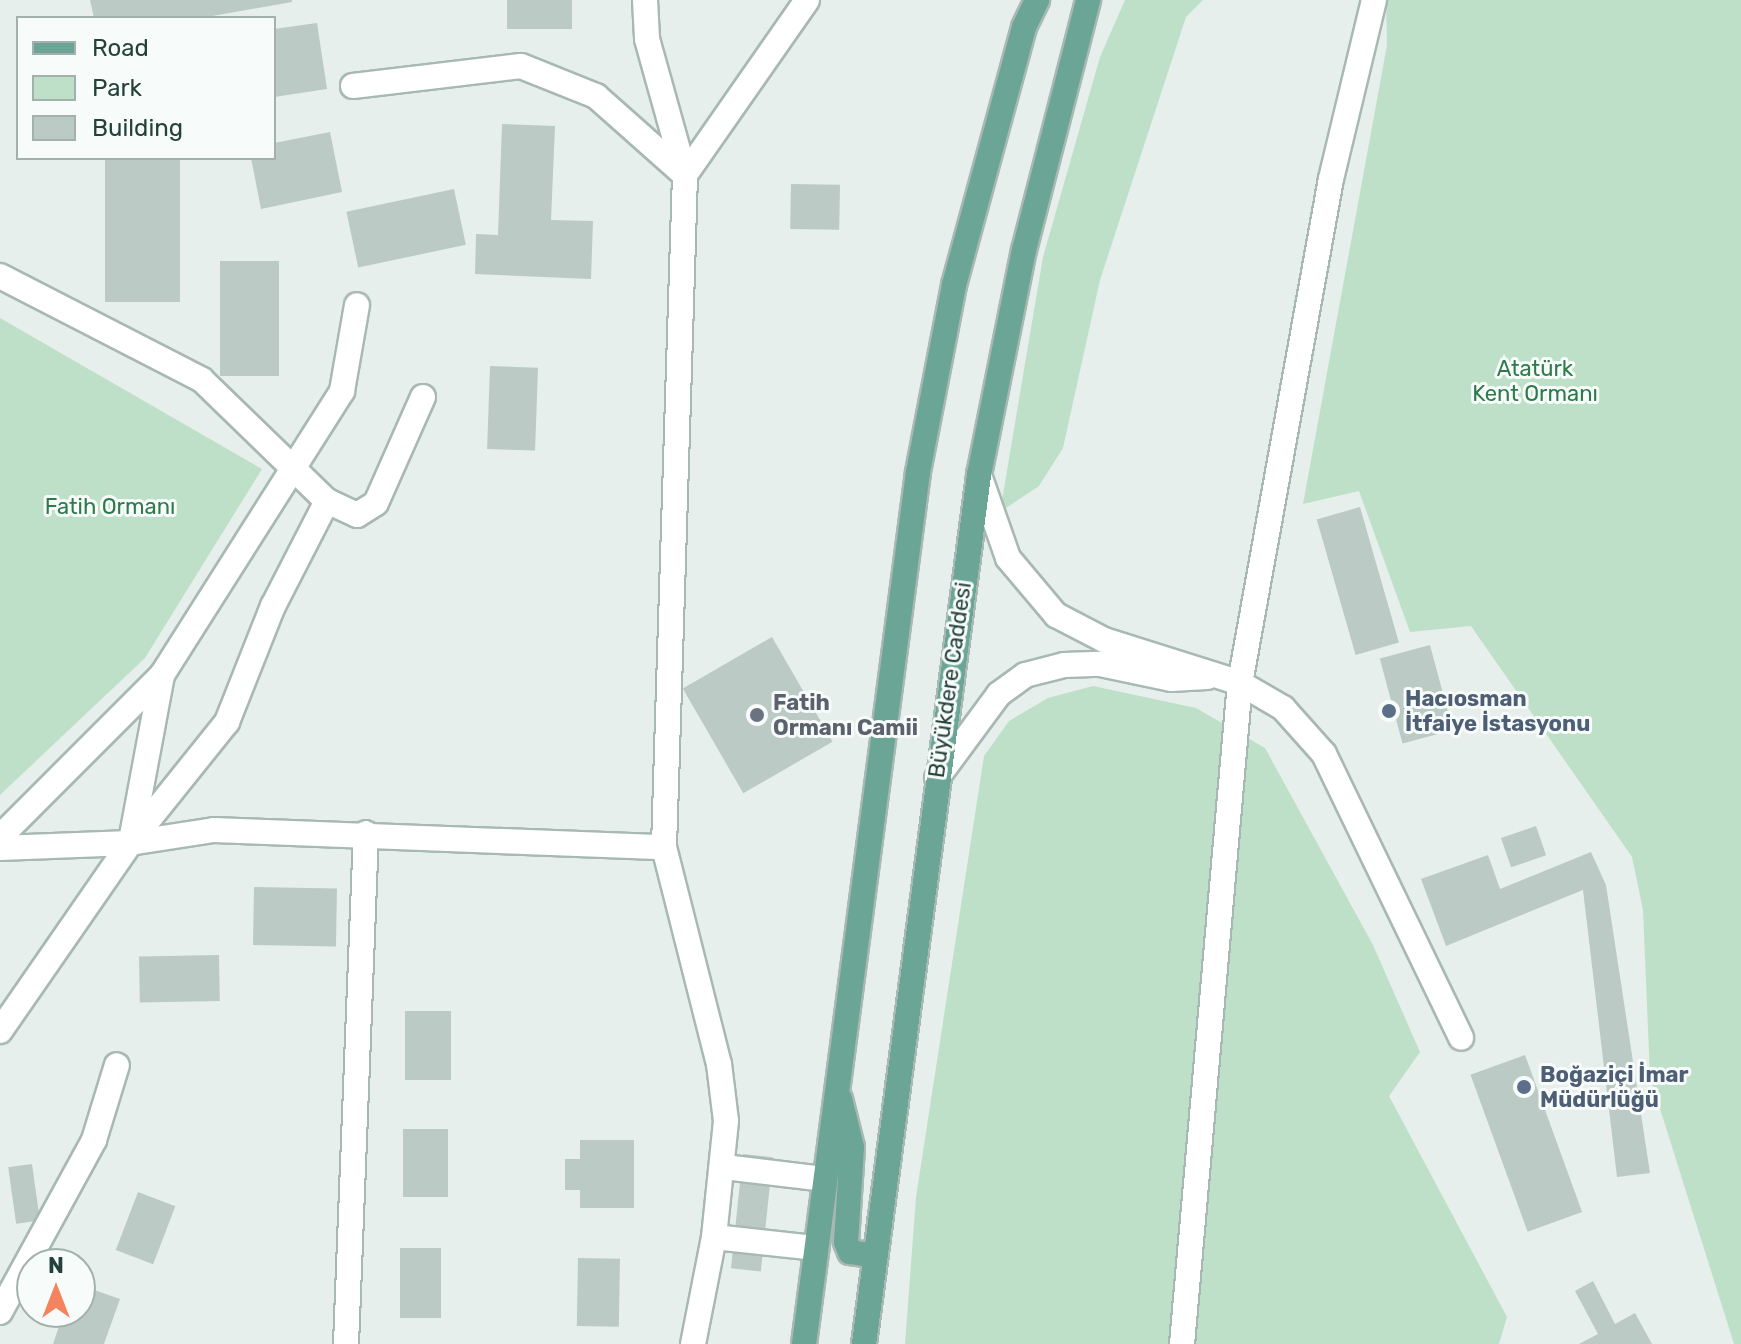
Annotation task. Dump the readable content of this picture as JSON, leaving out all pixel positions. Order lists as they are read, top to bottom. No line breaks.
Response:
{"streets":{"main road":["Büyükdere Caddesi"]},"parks":["Atatürk Kent Ormanı","Fatih Ormanı"],"places":["Hacıosman İtfaiye İstasyonu","Fatih Ormanı Camii","Boğaziçi İmar Müdürlüğü"],"legend":["Road","Park","Building"],"north":"top"}
